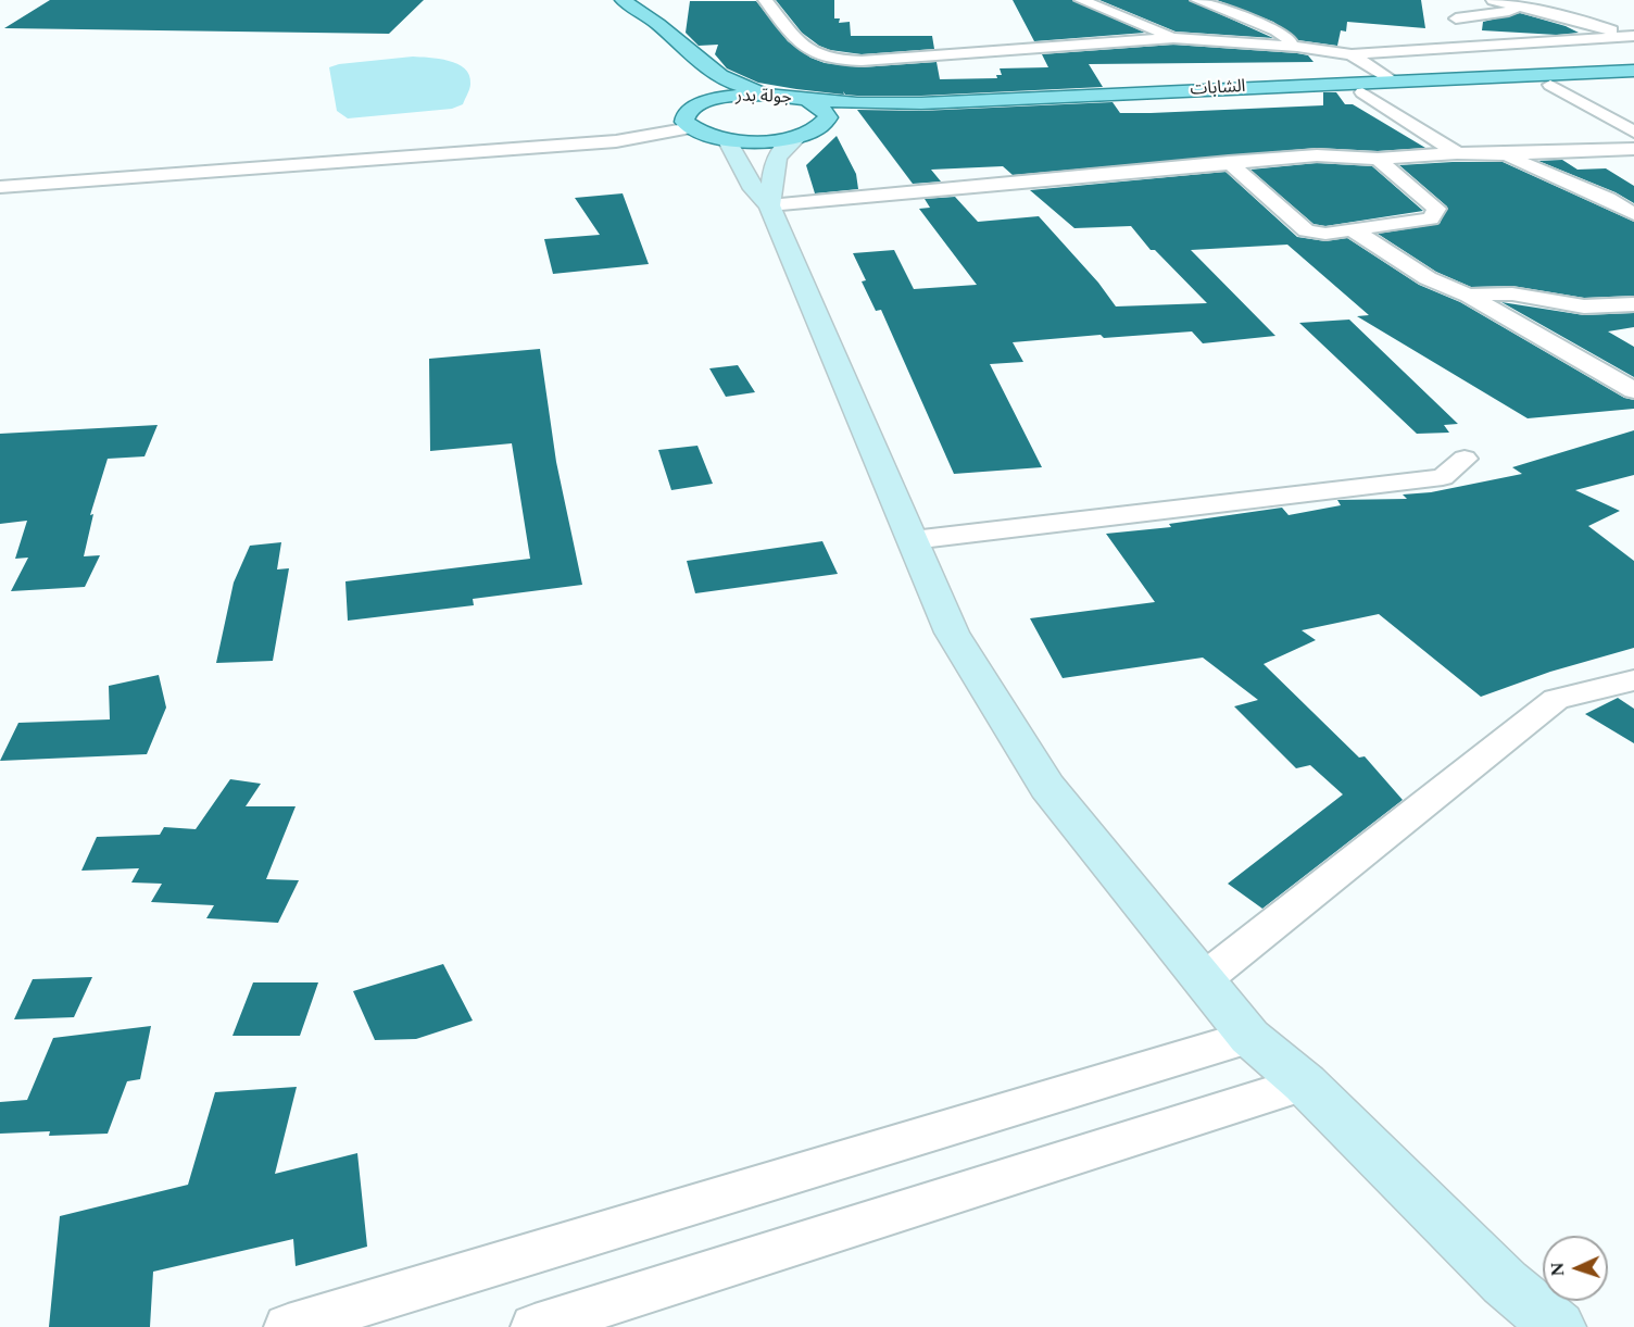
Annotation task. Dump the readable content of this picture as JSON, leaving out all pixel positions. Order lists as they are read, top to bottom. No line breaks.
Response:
{"streets":{"main road":["الشابات","جولة بدر"]},"crossings":[["الشابات","جولة بدر"]],"north":"left"}
